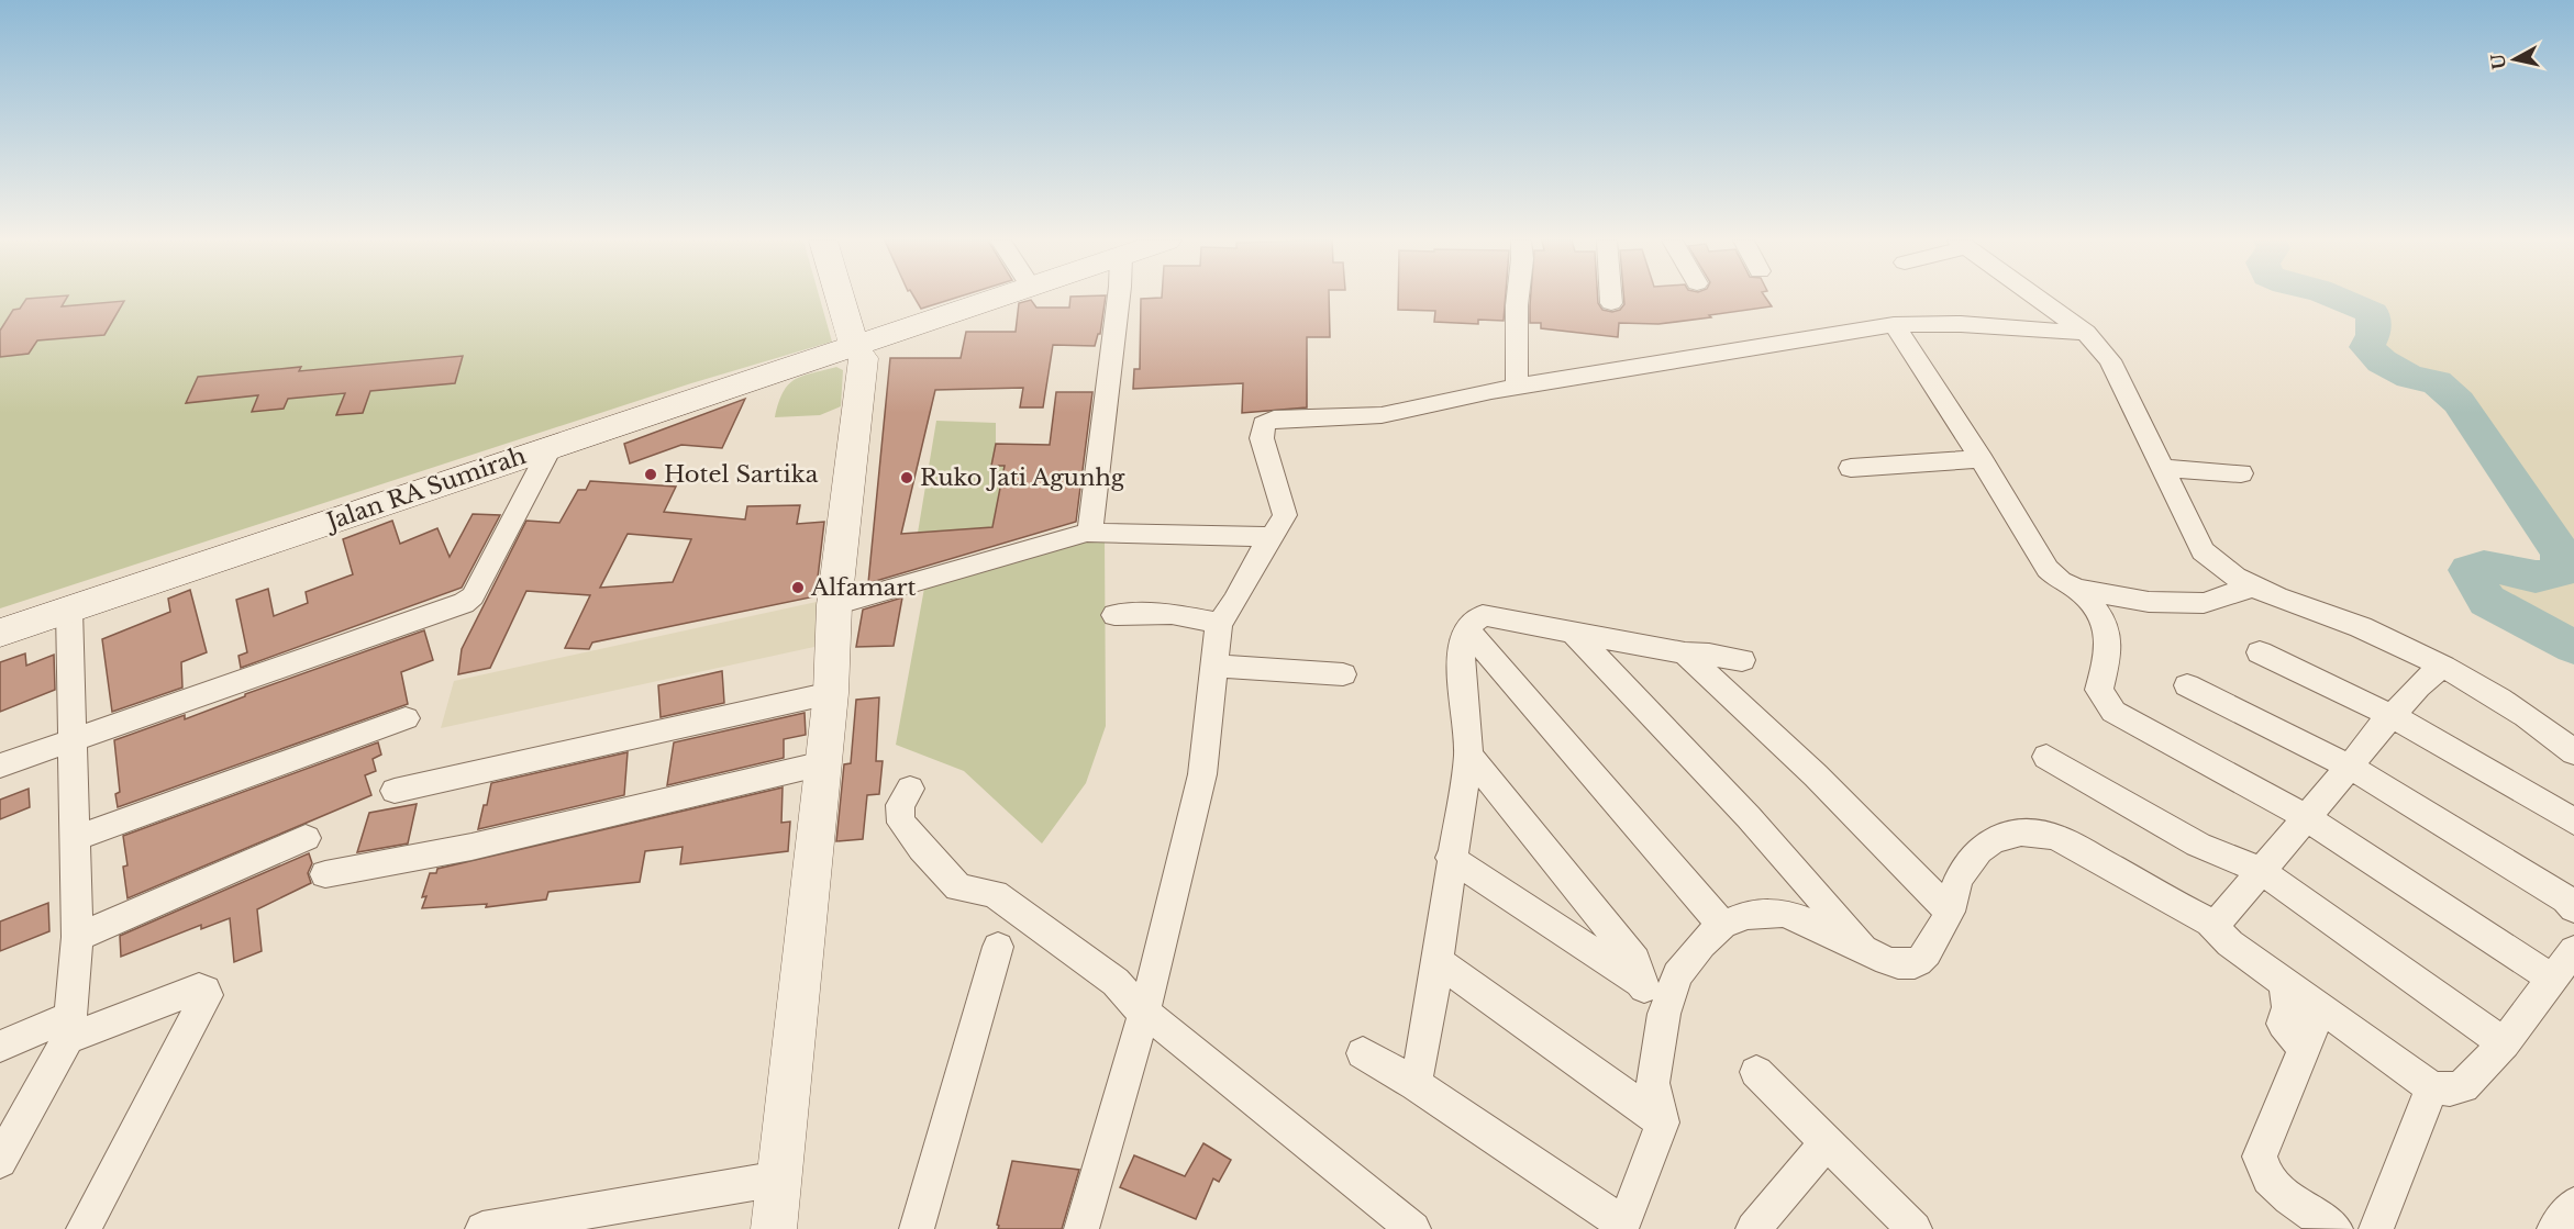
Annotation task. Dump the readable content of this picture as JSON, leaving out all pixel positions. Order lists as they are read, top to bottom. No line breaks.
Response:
{"streets":{"main road":["Jalan RA Sumirah"]},"places":["Hotel Sartika","Ruko Jati Agunhg","Alfamart"],"north":"left"}
